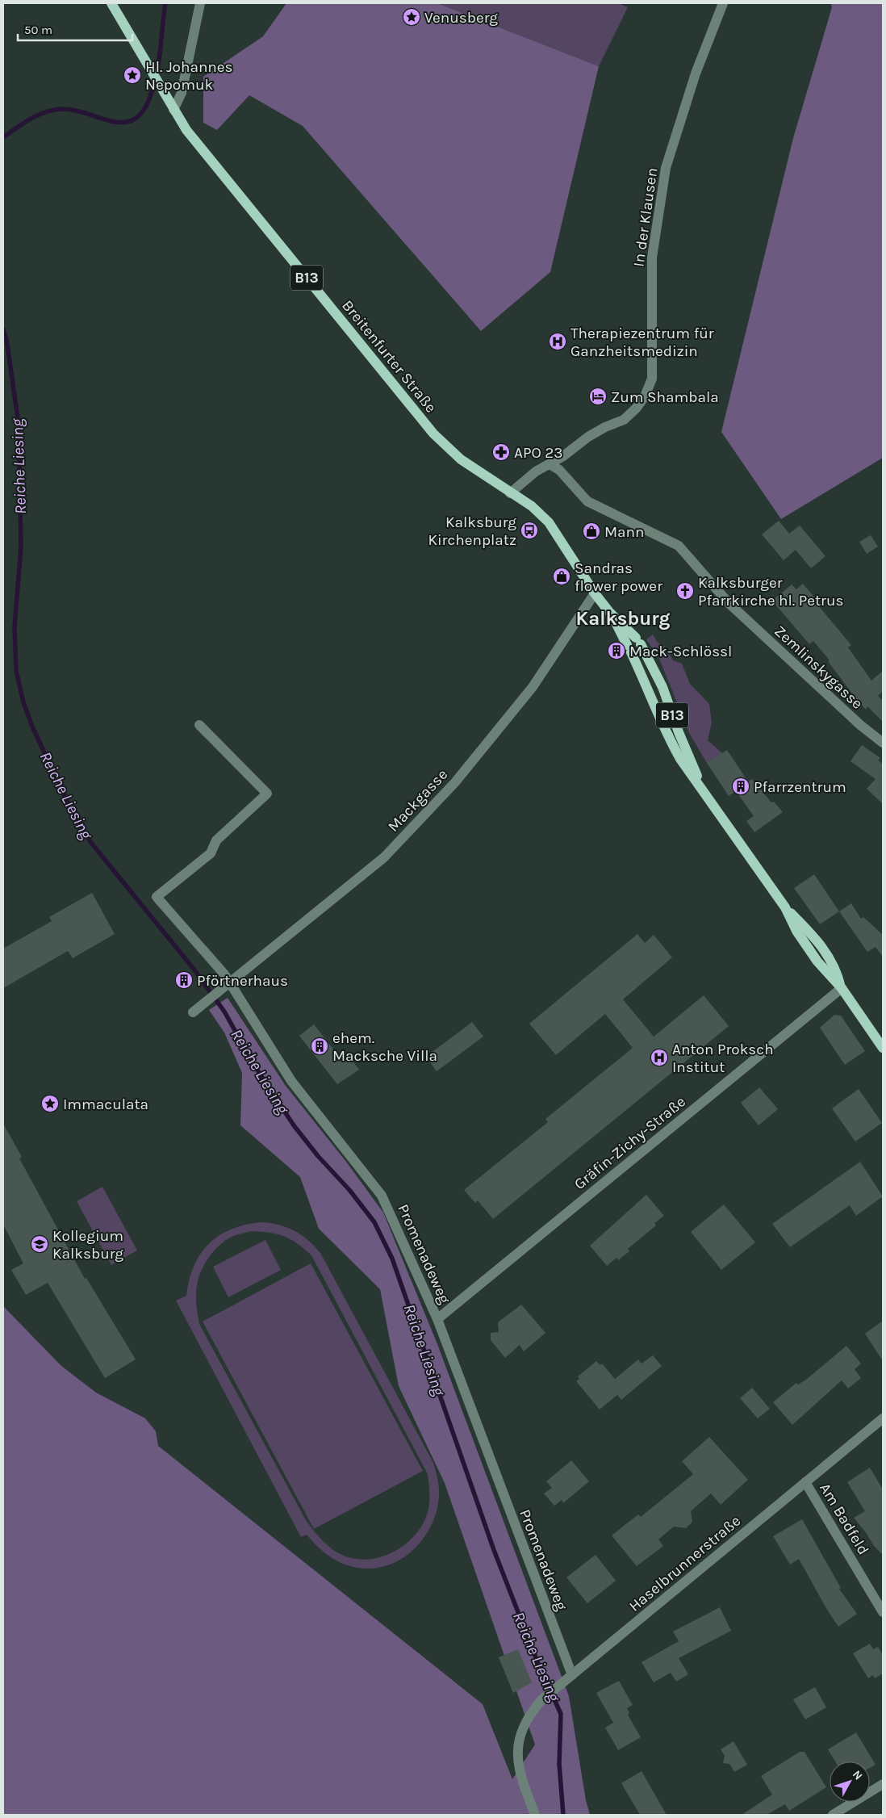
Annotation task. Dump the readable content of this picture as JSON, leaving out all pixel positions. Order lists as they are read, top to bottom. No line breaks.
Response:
{"streets":{"main road":["B13","Breitenfurter Straße"],"street":["In der Klausen","Zemlinskygasse","Mackgasse","Gräfin-Zichy-Straße","Promenadeweg","Am Badfeld","Haselbrunnerstraße"]},"crossings":[["In der Klausen","Breitenfurter Straße"],["In der Klausen","Zemlinskygasse"],["Breitenfurter Straße","Mackgasse"],["Breitenfurter Straße","Gräfin-Zichy-Straße"],["Mackgasse","Promenadeweg"],["Gräfin-Zichy-Straße","Promenadeweg"],["Promenadeweg","Haselbrunnerstraße"],["Am Badfeld","Haselbrunnerstraße"]],"districts":["Kalksburg"],"water":["Reiche Liesing"],"places":{"place":["Venusberg","Hl. Johannes Nepomuk","Immaculata"],"hospital":["Therapiezentrum für Ganzheitsmedizin","Anton Proksch Institut"],"hotel":["Zum Shambala"],"pharmacy":["APO 23"],"bus stop":["Kalksburg Kirchenplatz"],"shop":["Mann","Sandras flower power"],"church":["Kalksburger Pfarrkirche hl. Petrus"],"building":["Mack-Schlössl","Pfarrzentrum","Pförtnerhaus","ehem. Macksche Villa"],"school or university":["Kollegium Kalksburg"]},"scale_bar":"50 m","north":"top right"}
